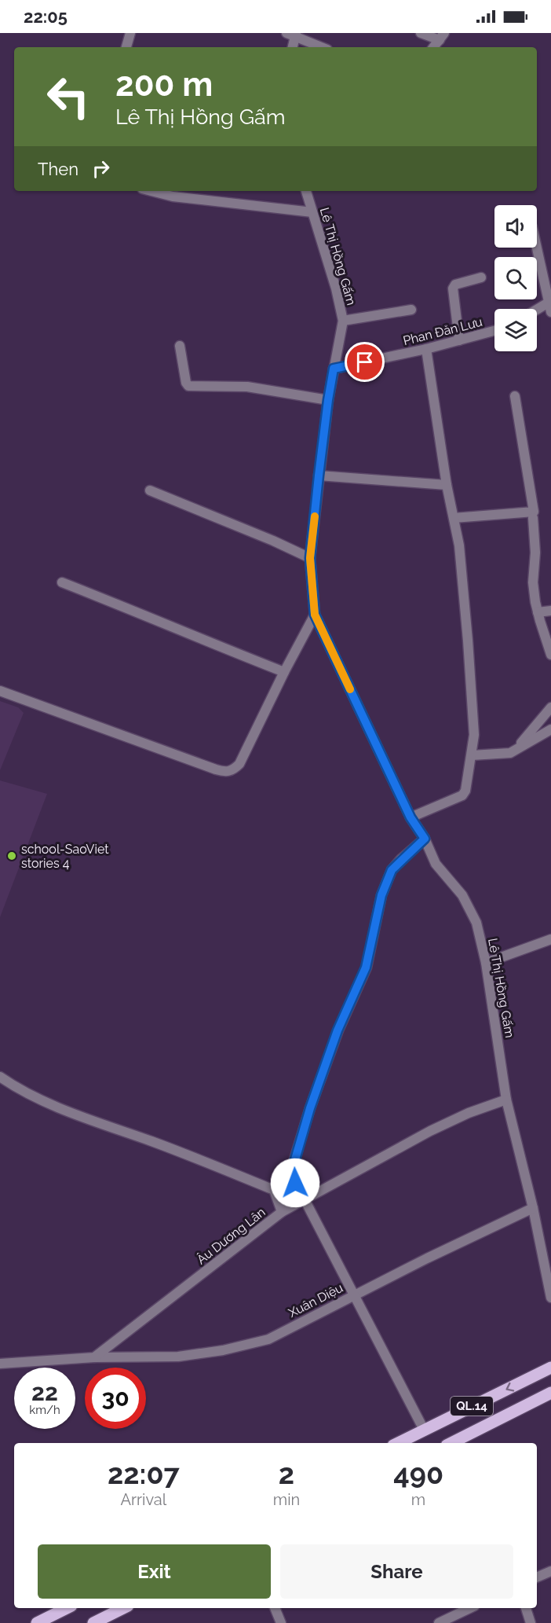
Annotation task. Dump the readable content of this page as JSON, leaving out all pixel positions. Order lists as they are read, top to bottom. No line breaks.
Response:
{"streets":{"main road":["QL.14"],"street":["Lê Thị Hồng Gấm","Phan Đăn Lưu","Âu Dương Lân","Xuân Diệu"]},"crossings":[["Lê Thị Hồng Gấm","Phan Đăn Lưu"],["Lê Thị Hồng Gấm","Âu Dương Lân"],["Lê Thị Hồng Gấm","Xuân Diệu"],["Âu Dương Lân","Xuân Diệu"]],"places":["school-SaoViet stories 4"],"page":{"status":"22:05","turn":["200 m","Lê Thị Hồng Gấm"],"then":"Then","speed":"22 km/h","limit":"30","eta":["22:07","Arrival","2","min","490","m"],"buttons":["Exit","Share"]}}
